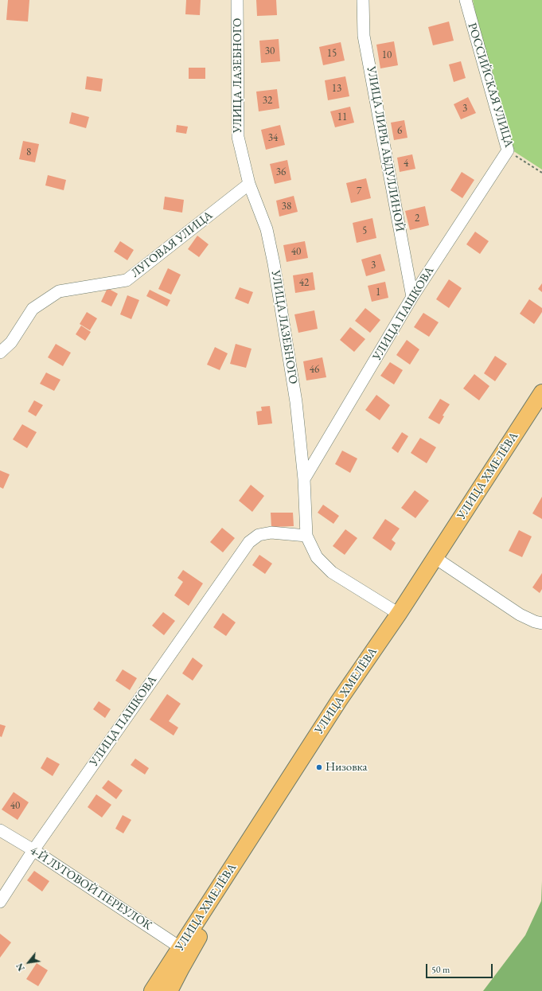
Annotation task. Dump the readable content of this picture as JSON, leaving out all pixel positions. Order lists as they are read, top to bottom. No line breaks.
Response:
{"streets":{"main road":["УЛИЦА ХМЕЛЁВА"],"street":["УЛИЦА ЛАЗЕБНОГО","РОССИЙСКАЯ УЛИЦА","УЛИЦА ЛИРЫ АБДУЛЛИНОЙ","ЛУГОВАЯ УЛИЦА","УЛИЦА ПАШКОВА","4-Й ЛУГОВОЙ ПЕРЕУЛОК"]},"crossings":[["УЛИЦА ЛАЗЕБНОГО","ЛУГОВАЯ УЛИЦА"],["УЛИЦА ЛАЗЕБНОГО","УЛИЦА ПАШКОВА"],["УЛИЦА ЛАЗЕБНОГО","УЛИЦА ХМЕЛЁВА"],["РОССИЙСКАЯ УЛИЦА","УЛИЦА ПАШКОВА"],["УЛИЦА ЛИРЫ АБДУЛЛИНОЙ","УЛИЦА ПАШКОВА"],["УЛИЦА ПАШКОВА","4-Й ЛУГОВОЙ ПЕРЕУЛОК"],["УЛИЦА ХМЕЛЁВА","4-Й ЛУГОВОЙ ПЕРЕУЛОК"]],"places":["Низовка"],"house_numbers":["30","15","10","13","32","3","11","6","34","8","4","36","7","38","2","5","40","3","42","1","46","40"],"scale_bar":"50 m","north":"bottom left"}
